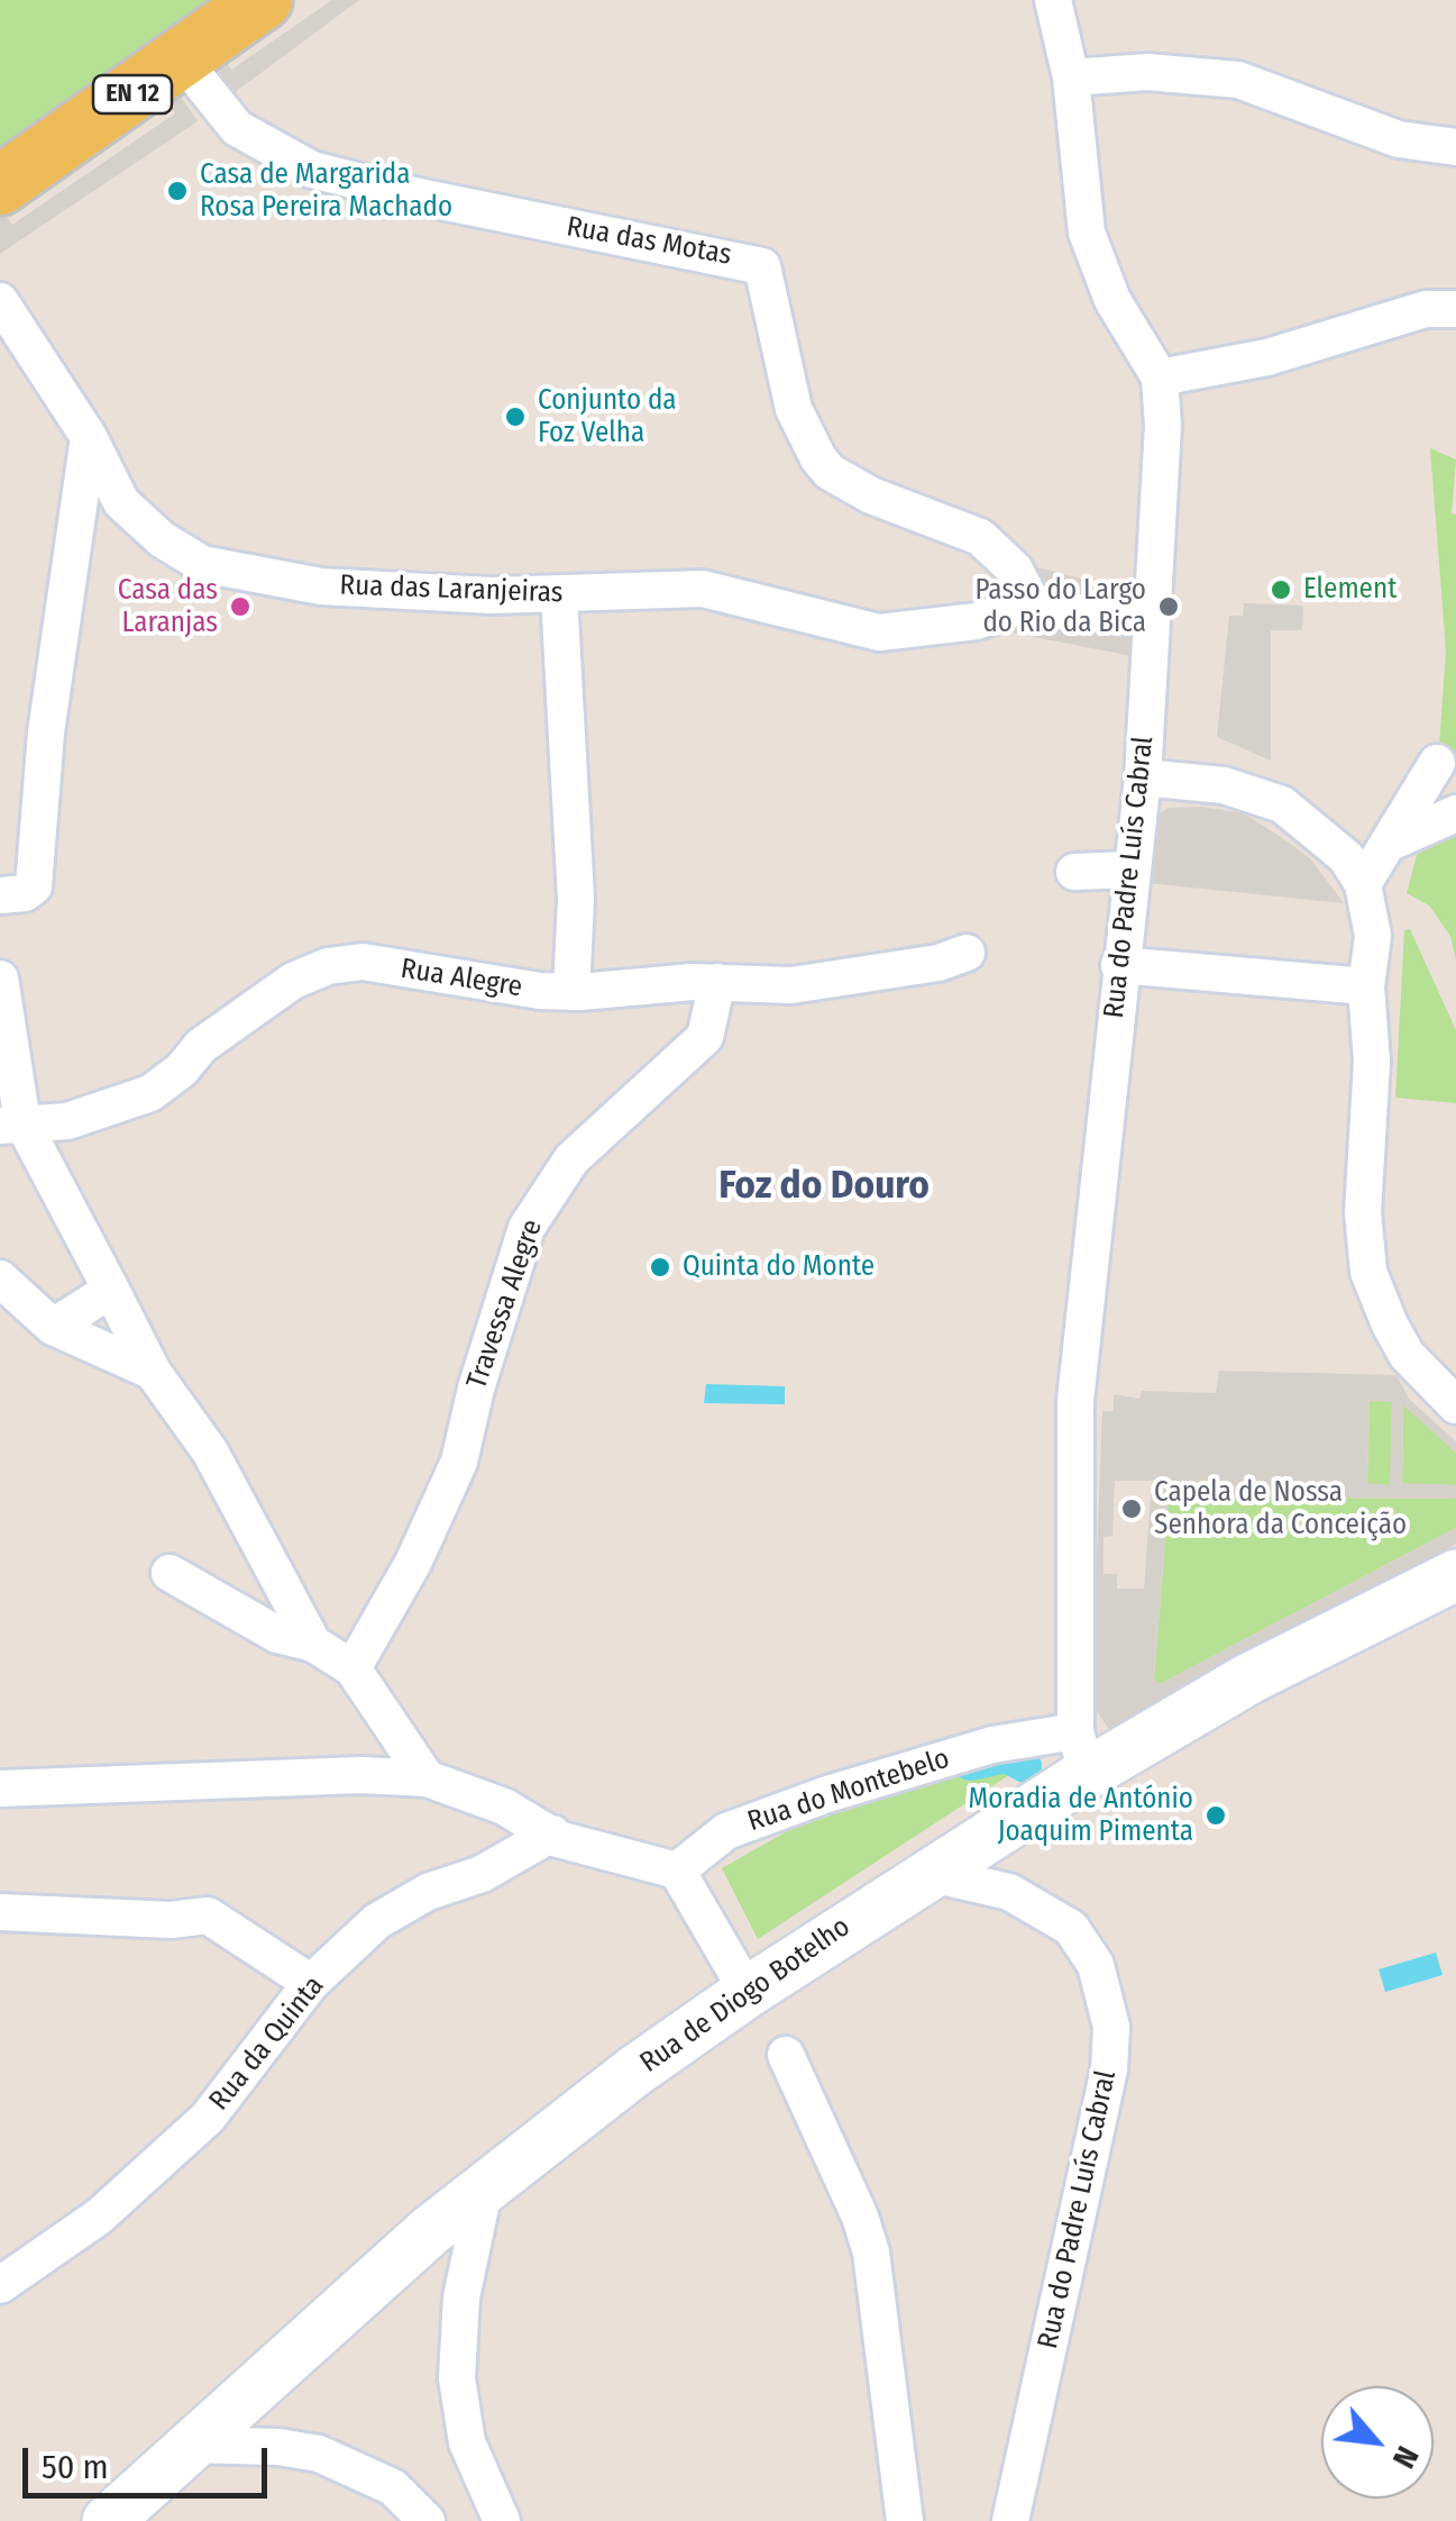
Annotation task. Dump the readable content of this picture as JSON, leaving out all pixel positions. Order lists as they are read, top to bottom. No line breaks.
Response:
{"streets":{"main road":["EN 12","Rua de Diogo Botelho"],"street":["Rua das Motas","Rua das Laranjeiras","Rua do Padre Luís Cabral","Rua Alegre","Travessa Alegre","Rua do Montebelo","Rua da Quinta"]},"crossings":[["EN 12","Rua das Motas"],["Rua das Motas","Rua das Laranjeiras"],["Rua do Padre Luís Cabral","Rua do Montebelo"],["Rua do Padre Luís Cabral","Rua de Diogo Botelho"],["Rua Alegre","Travessa Alegre"],["Rua do Montebelo","Rua de Diogo Botelho"]],"districts":["Foz do Douro"],"places":["Casa de Margarida Rosa Pereira Machado","Conjunto da Foz Velha","Element","Casa das Laranjas","Passo do Largo do Rio da Bica","Quinta do Monte","Capela de Nossa Senhora da Conceição","Moradia de António Joaquim Pimenta"],"scale_bar":"50 m","north":"bottom right"}
